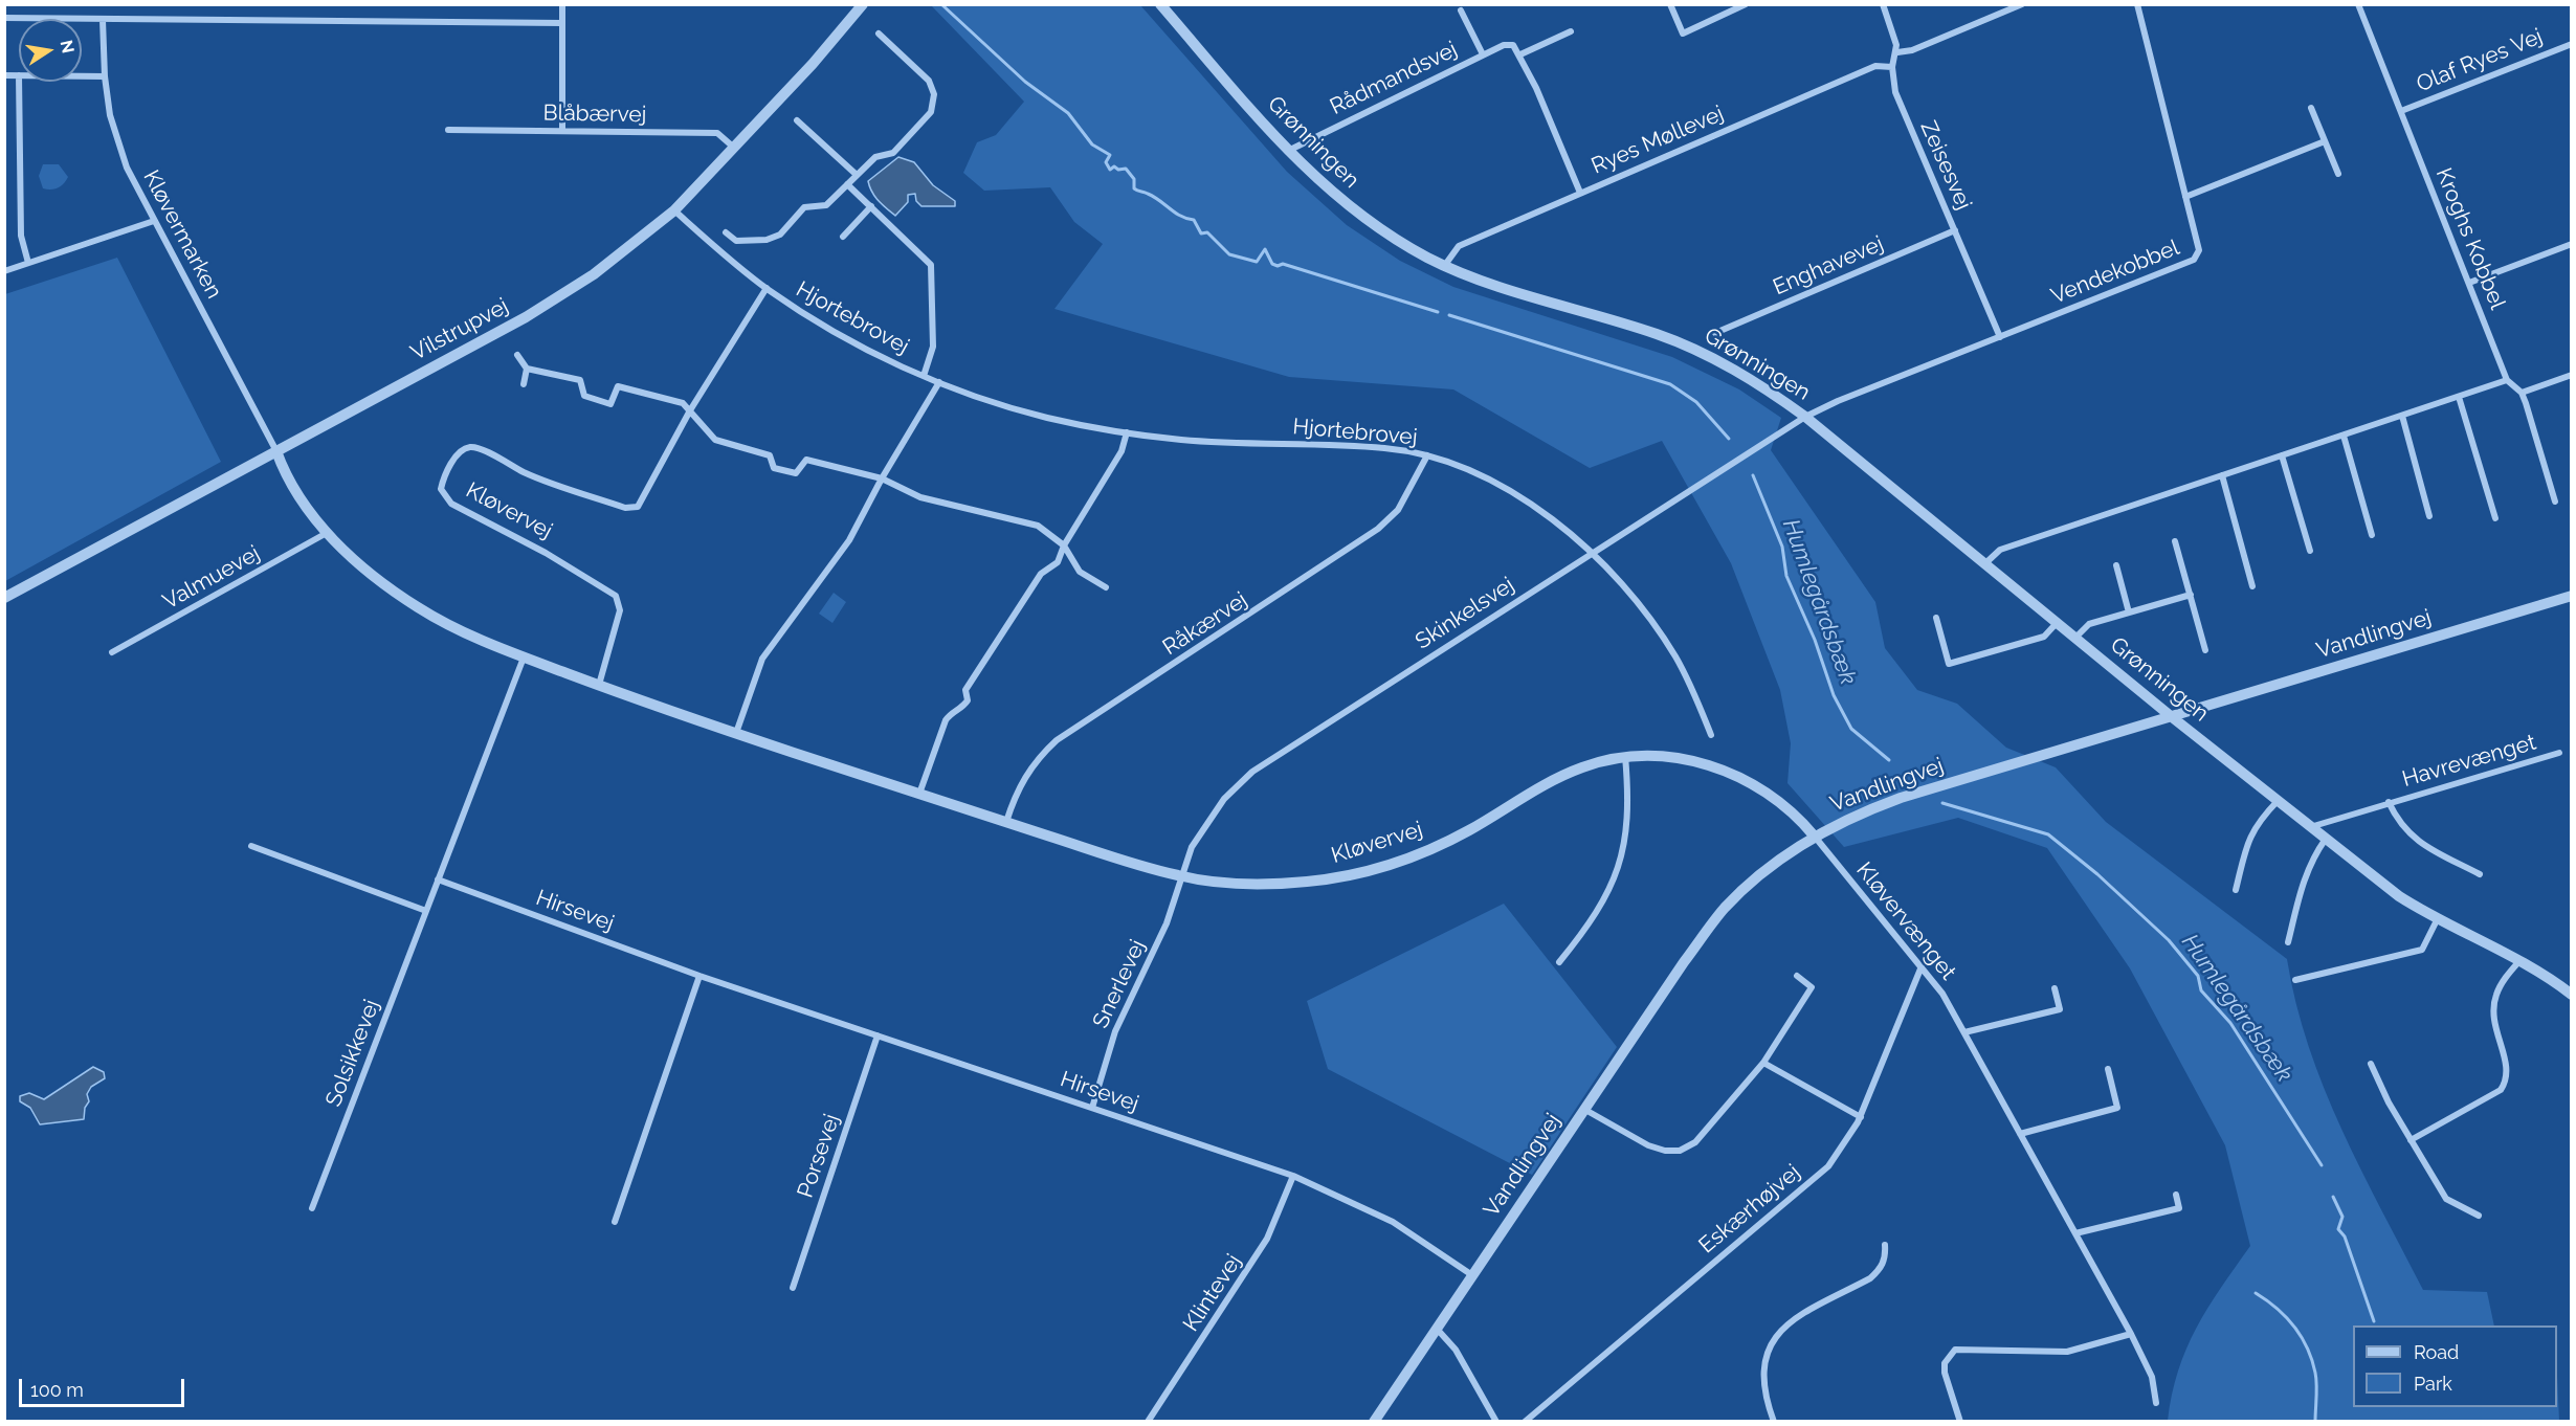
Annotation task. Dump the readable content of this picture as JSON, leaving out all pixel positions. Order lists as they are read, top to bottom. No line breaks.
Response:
{"streets":{"street":["Olaf Ryes Vej","Rådmandsvej","Blåbærvej","Ryes Møllevej","Grønningen","Zeisesvej","Kløvermarken","Kroghs Kobbel","Enghavevej","Vendekobbel","Hjortebrovej","Vilstrupvej","Kløvervej","Valmuevej","Skinkelsvej","Råkærvej","Vandlingvej","Havrevænget","Hirsevej","Kløvervænget","Snerlevej","Solsikkevej","Porsevej","Eskærhøjvej","Klintevej"]},"crossings":[["Olaf Ryes Vej","Kroghs Kobbel"],["Rådmandsvej","Grønningen"],["Blåbærvej","Vilstrupvej"],["Ryes Møllevej","Grønningen"],["Ryes Møllevej","Zeisesvej"],["Grønningen","Vendekobbel"],["Grønningen","Skinkelsvej"],["Grønningen","Vandlingvej"],["Grønningen","Havrevænget"],["Zeisesvej","Enghavevej"],["Zeisesvej","Vendekobbel"],["Kløvermarken","Vilstrupvej"],["Kløvermarken","Kløvervej"],["Vendekobbel","Skinkelsvej"],["Hjortebrovej","Vilstrupvej"],["Hjortebrovej","Kløvervej"],["Hjortebrovej","Skinkelsvej"],["Hjortebrovej","Råkærvej"],["Vilstrupvej","Kløvervej"],["Kløvervej","Valmuevej"],["Kløvervej","Skinkelsvej"],["Kløvervej","Råkærvej"],["Kløvervej","Vandlingvej"],["Kløvervej","Kløvervænget"],["Kløvervej","Snerlevej"],["Kløvervej","Solsikkevej"],["Skinkelsvej","Snerlevej"],["Vandlingvej","Hirsevej"],["Vandlingvej","Kløvervænget"],["Hirsevej","Snerlevej"],["Hirsevej","Solsikkevej"],["Hirsevej","Porsevej"],["Hirsevej","Klintevej"],["Kløvervænget","Eskærhøjvej"]],"water":["Humlegårdsbæk"],"legend":["Road","Park"],"scale_bar":"100 m","north":"right"}
